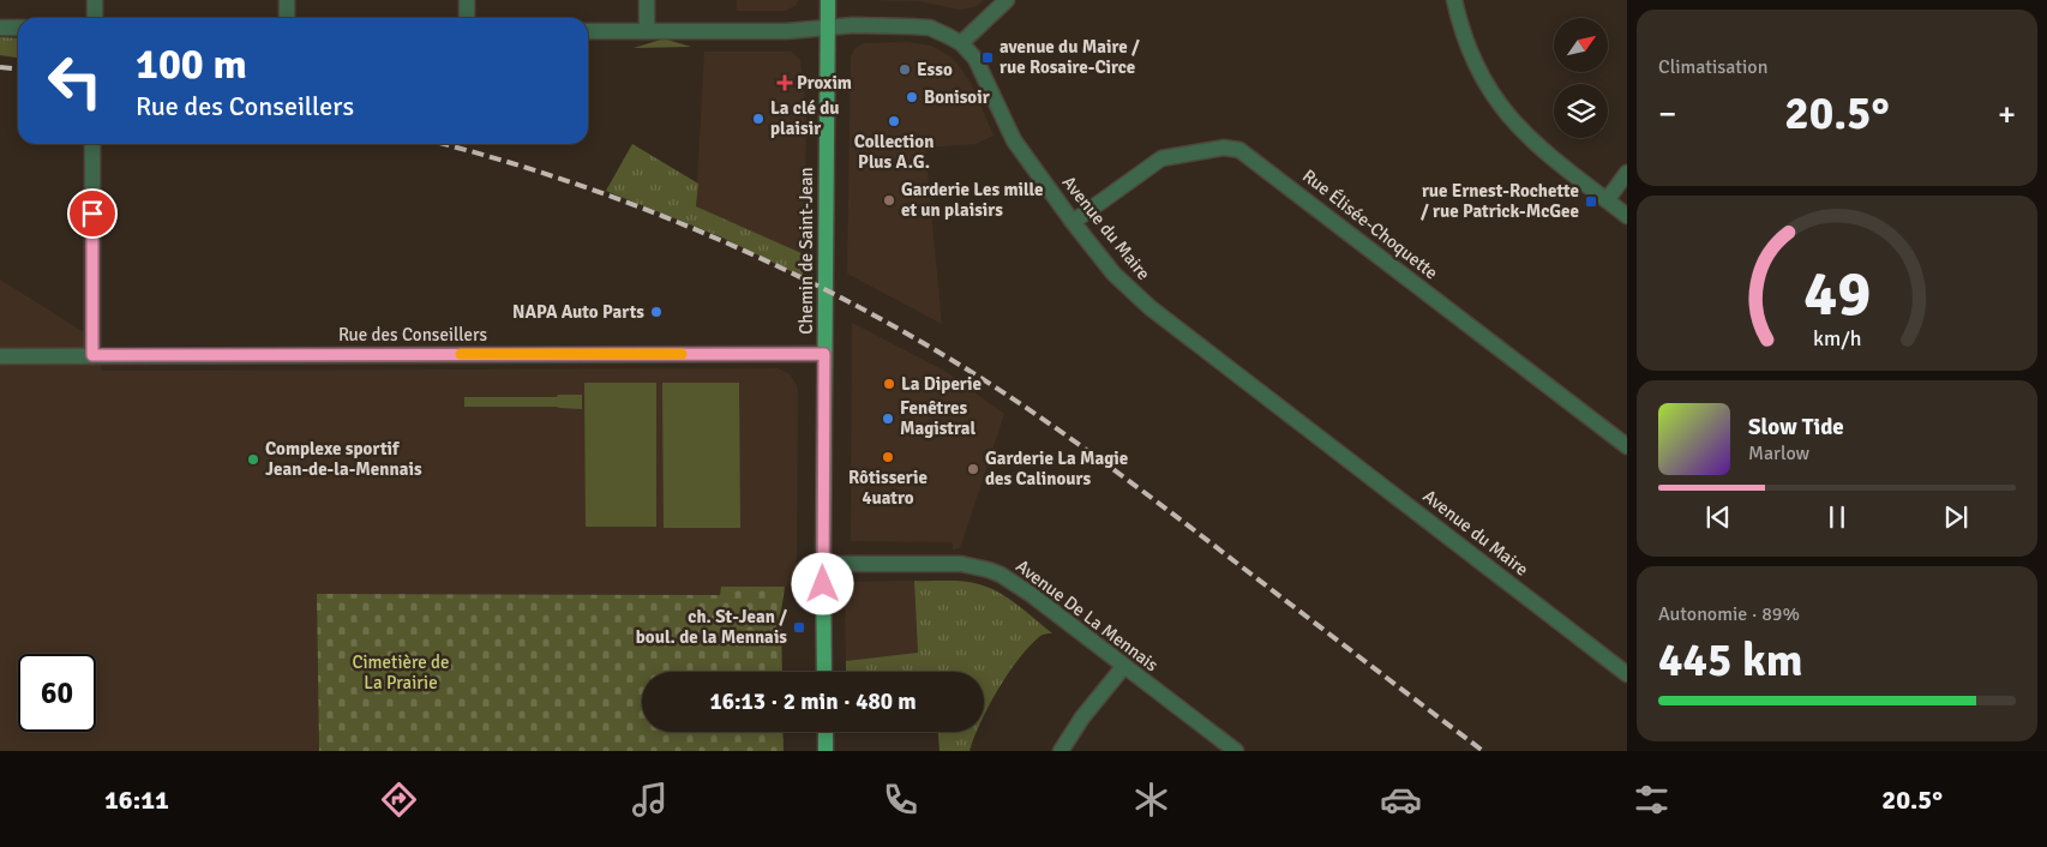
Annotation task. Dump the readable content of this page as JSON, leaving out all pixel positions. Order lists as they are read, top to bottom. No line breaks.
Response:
{"streets":{"main road":["Chemin de Saint-Jean"],"street":["Rue Élisée-Choquette","Avenue du Maire","Rue des Conseillers","Avenue De La Mennais"]},"crossings":[["Rue Élisée-Choquette","Avenue du Maire"],["Avenue du Maire","Chemin de Saint-Jean"],["Chemin de Saint-Jean","Rue des Conseillers"],["Chemin de Saint-Jean","Avenue De La Mennais"]],"parks":["Cimetière de La Prairie"],"places":{"transit":["avenue du Maire / rue Rosaire-Circe","rue Ernest-Rochette / rue Patrick-McGee","ch. St-Jean / boul. de la Mennais"],"other":["Esso","Bonisoir","La clé du plaisir","Collection Plus A.G.","Garderie Les mille et un plaisirs","NAPA Auto Parts","La Diperie","Fenêtres Magistral","Rôtisserie 4uatro","Complexe sportif Jean-de-la-Mennais","Garderie La Magie des Calinours"],"health":["Proxim"]},"north":"top right","page":{"tile":["Climatisation",["Autonomie · 89%","445 km"]],"turn":["100 m","Rue des Conseillers"],"heat":["−","20.5°","+"],"song":["Slow Tide","Marlow"],"limit":"60","trip":"16:13 · 2 min · 480 m","tabs":["16:11","20.5°"],"gauge":["49","km/h"]}}
